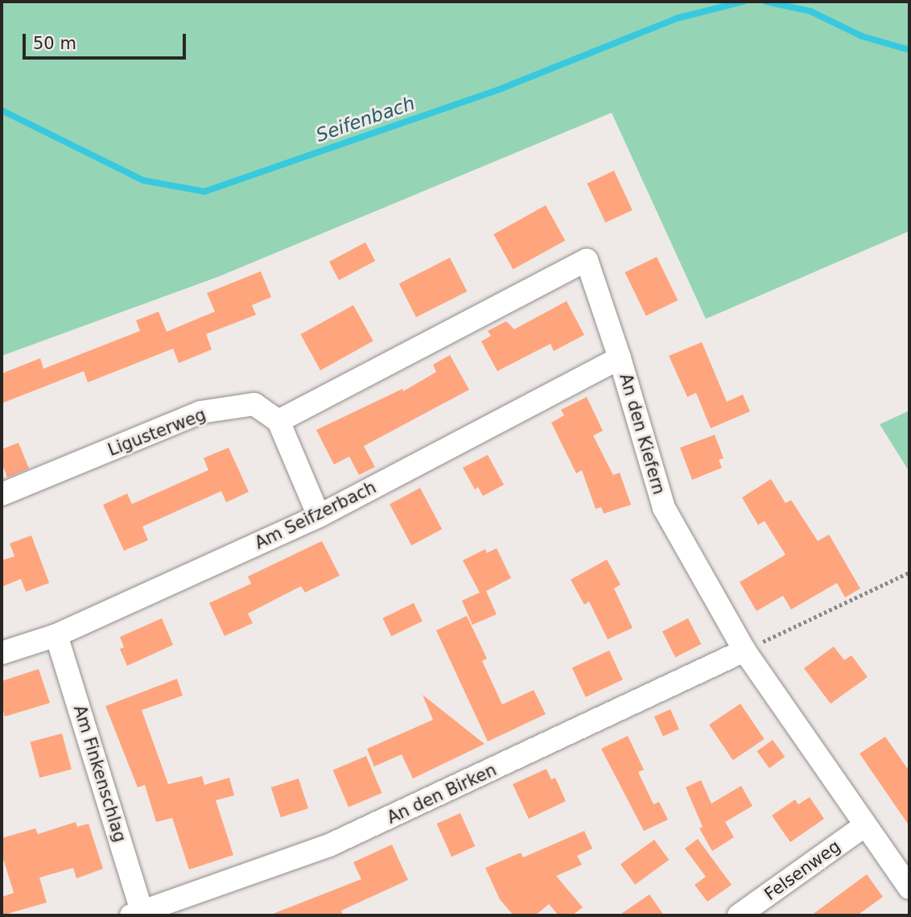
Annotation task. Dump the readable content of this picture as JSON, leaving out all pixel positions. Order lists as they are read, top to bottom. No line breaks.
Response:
{"streets":{"street":["Ligusterweg","An den Kiefern","Am Seifzerbach","Am Finkenschlag","An den Birken","Felsenweg"]},"crossings":[["Ligusterweg","An den Kiefern"],["An den Kiefern","Am Seifzerbach"],["An den Kiefern","An den Birken"],["An den Kiefern","Felsenweg"],["Am Seifzerbach","Am Finkenschlag"],["Am Finkenschlag","An den Birken"]],"water":["Seifenbach"],"scale_bar":"50 m"}
